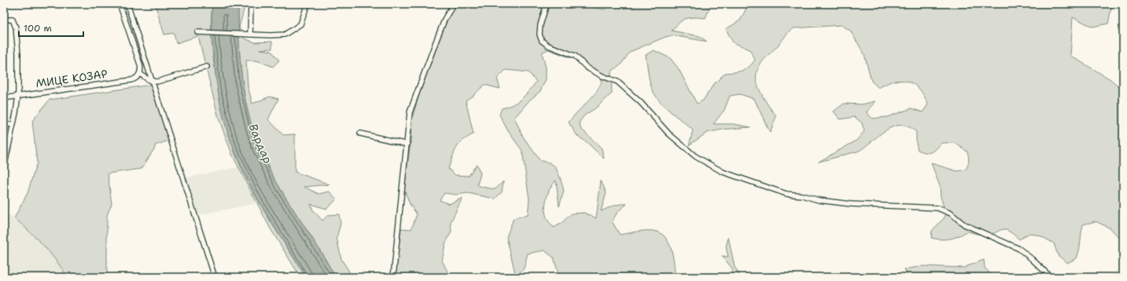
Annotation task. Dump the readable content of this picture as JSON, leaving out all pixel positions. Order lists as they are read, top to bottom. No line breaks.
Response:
{"streets":{"street":["МИЦЕ КОЗАР"]},"water":["Вардар"],"scale_bar":"100 m"}
